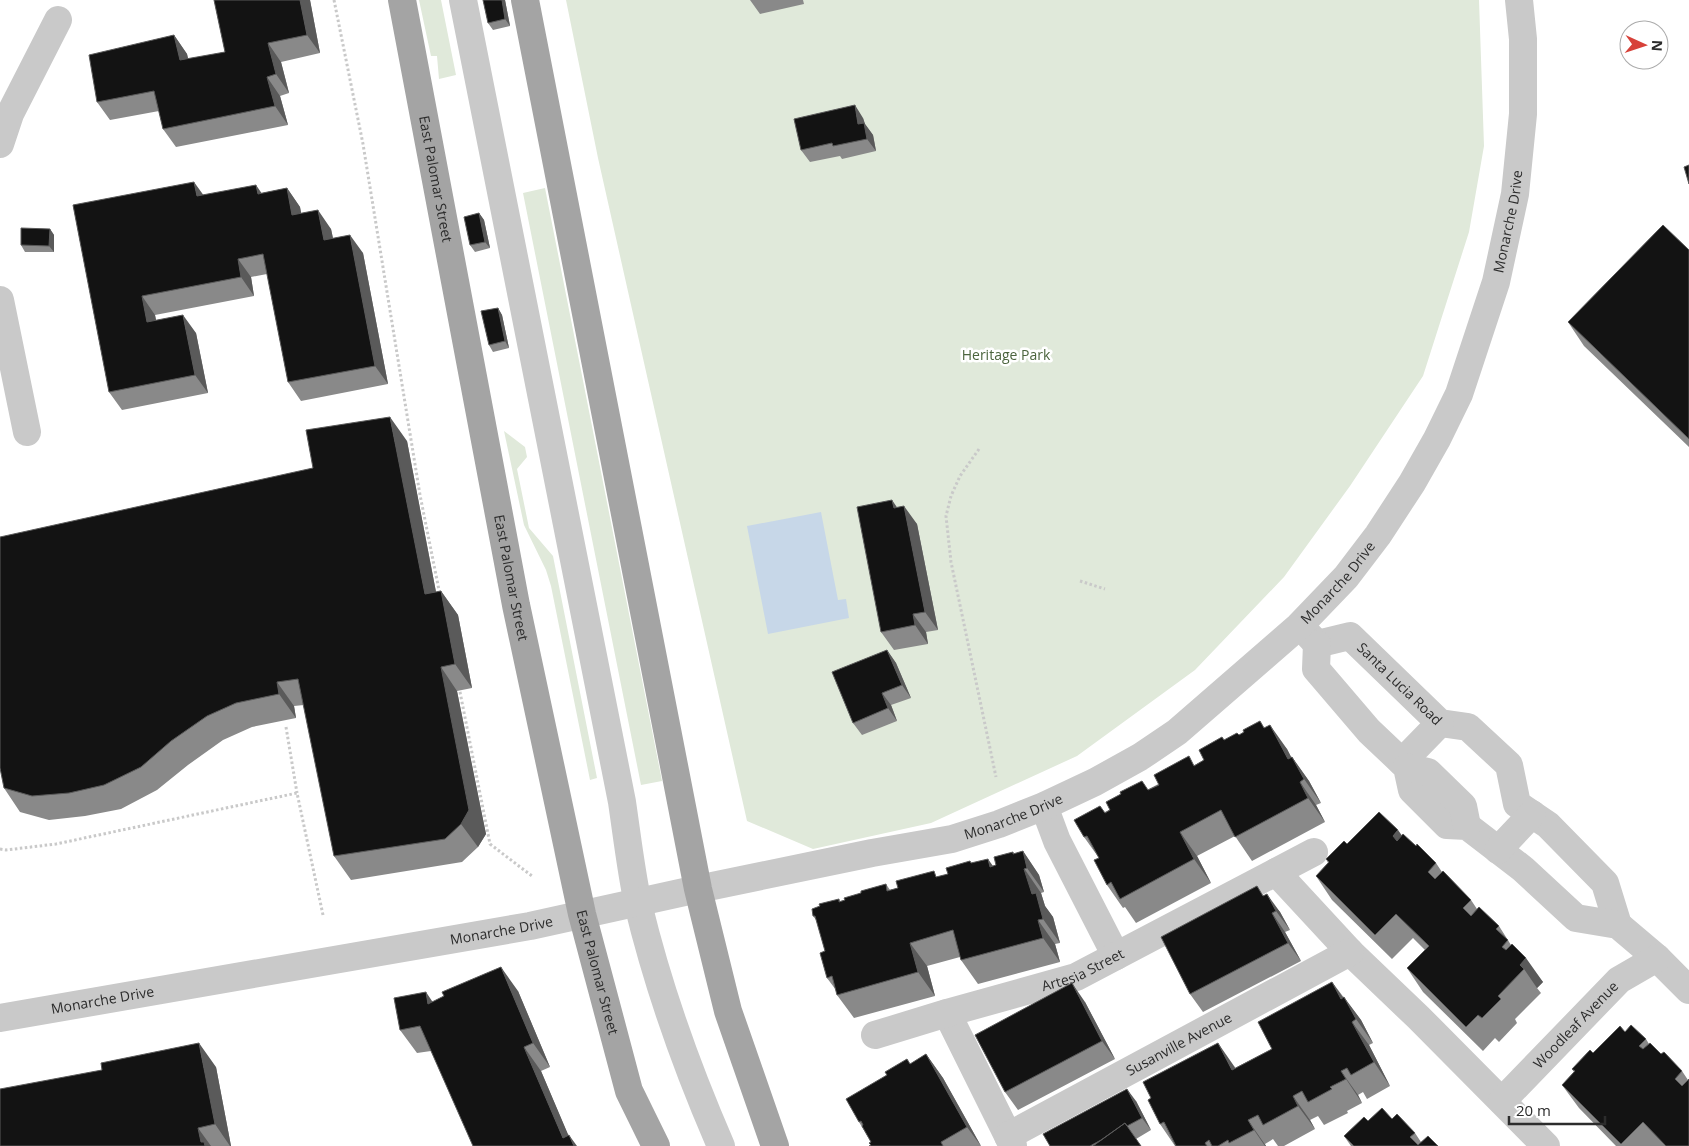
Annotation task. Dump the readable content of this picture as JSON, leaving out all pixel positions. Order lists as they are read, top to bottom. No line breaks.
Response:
{"streets":{"main road":["East Palomar Street"],"street":["Monarche Drive","Santa Lucia Road","Artesia Street","Woodleaf Avenue","Susanville Avenue"]},"crossings":[["East Palomar Street","Monarche Drive"],["Monarche Drive","Santa Lucia Road"]],"parks":["Heritage Park"],"scale_bar":"20 m","north":"right"}
